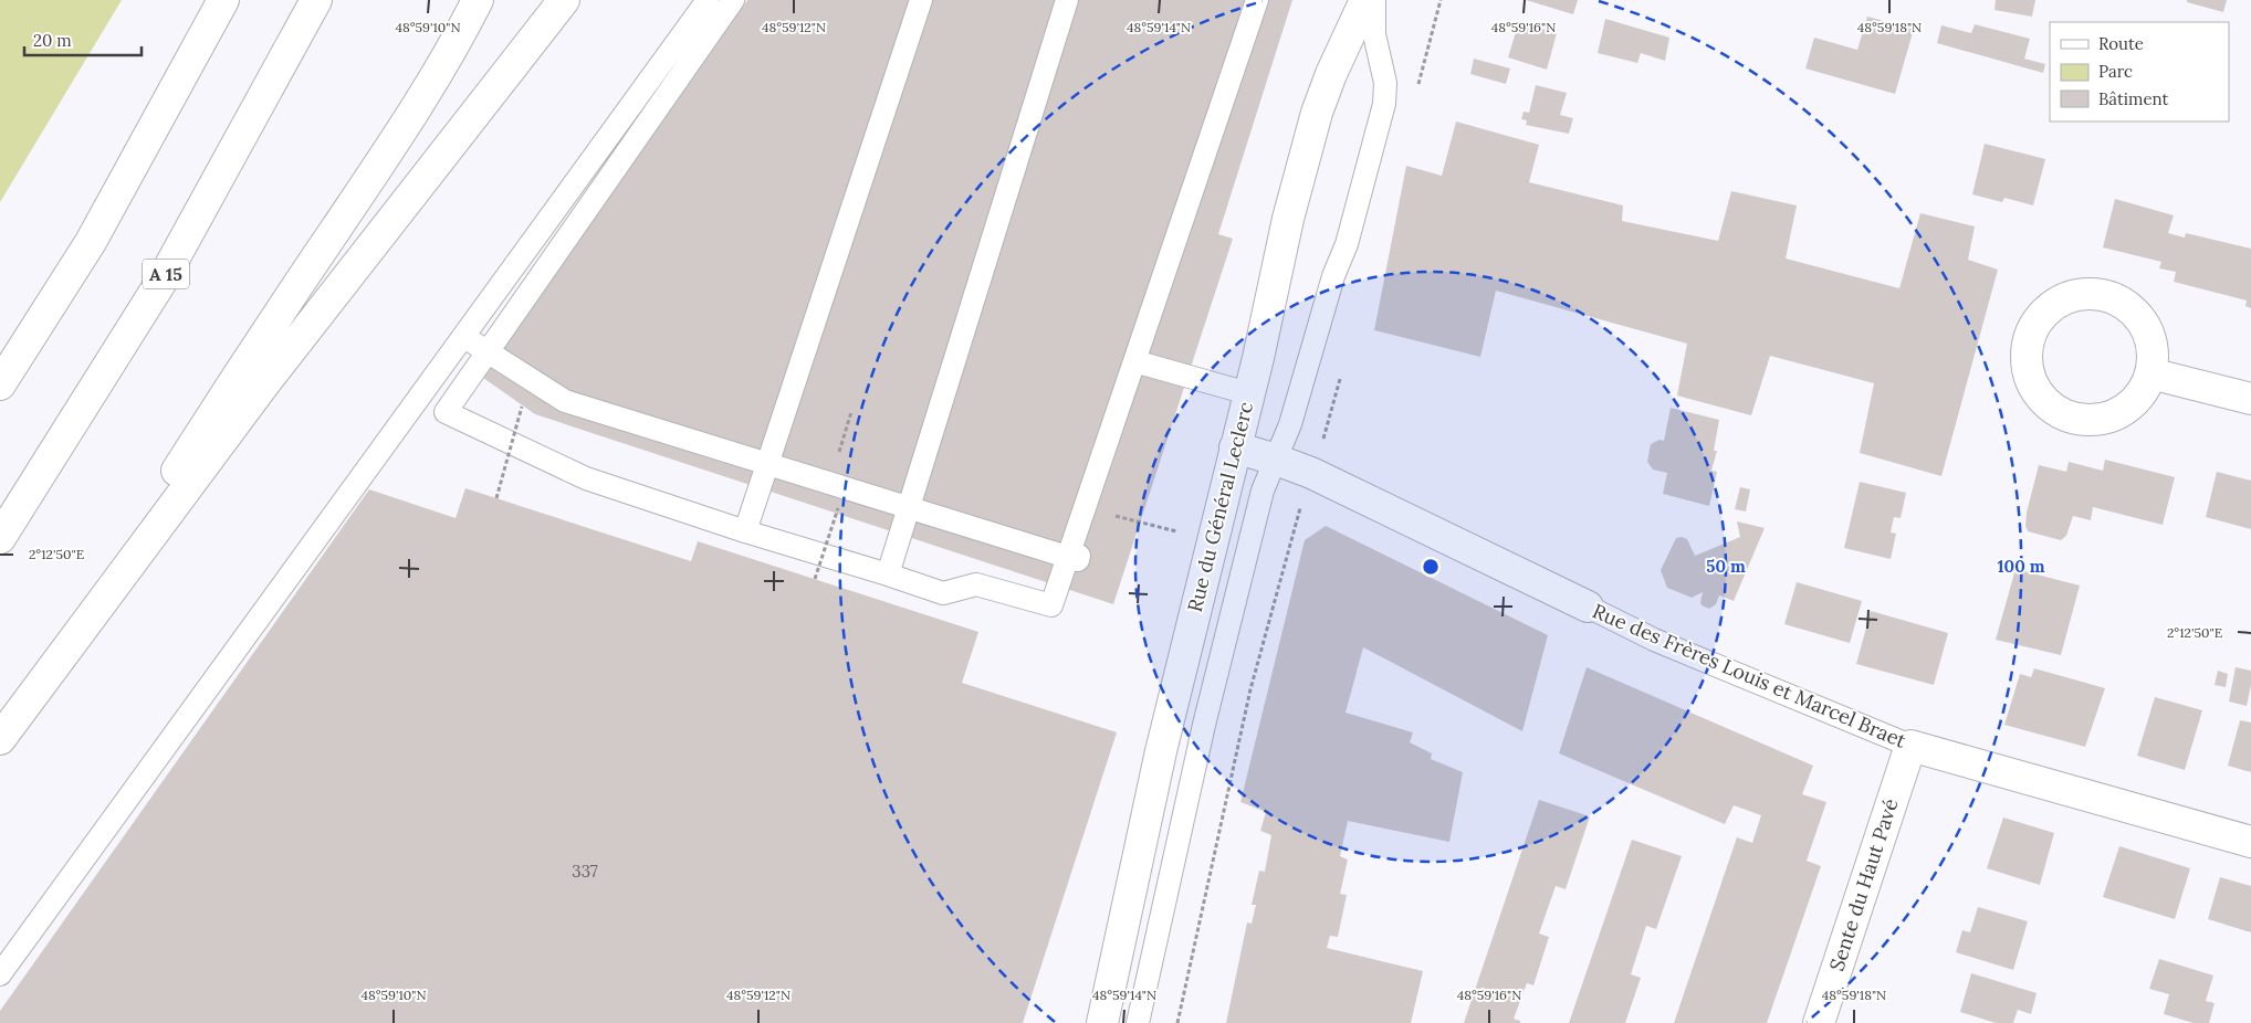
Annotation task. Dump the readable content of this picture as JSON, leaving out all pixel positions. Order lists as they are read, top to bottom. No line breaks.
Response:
{"streets":{"main road":["A 15","Rue du Général Leclerc","Rue des Frères Louis et Marcel Braet","Sente du Haut Pavé"]},"crossings":[["Rue du Général Leclerc","Rue des Frères Louis et Marcel Braet"],["Rue des Frères Louis et Marcel Braet","Sente du Haut Pavé"]],"house_numbers":["337"],"legend":["Route","Parc","Bâtiment"],"scale_bar":"20 m","coordinates":["48°59'10\"N","48°59'12\"N","48°59'14\"N","48°59'16\"N","48°59'18\"N","2°12'50\"E"],"rings":["50 m","100 m"]}
